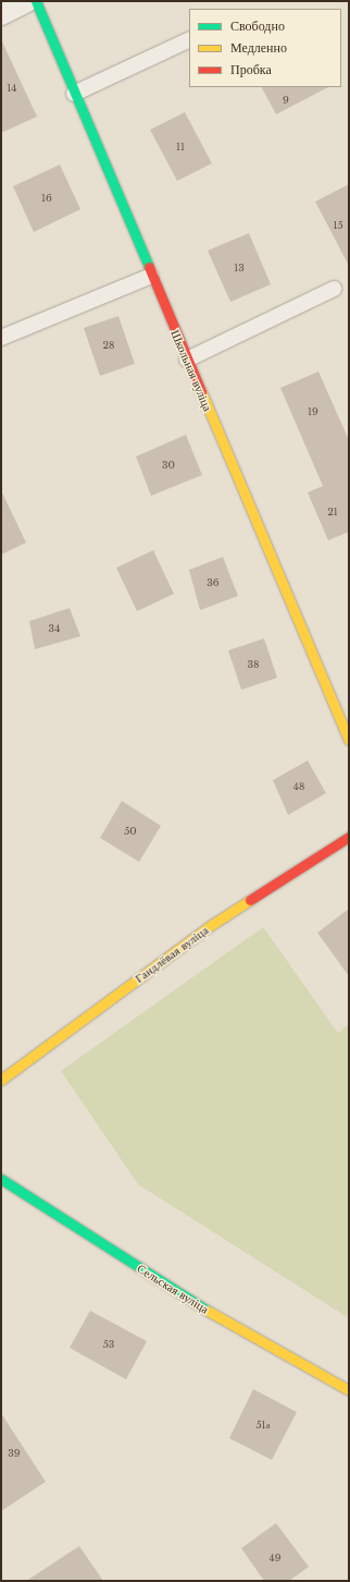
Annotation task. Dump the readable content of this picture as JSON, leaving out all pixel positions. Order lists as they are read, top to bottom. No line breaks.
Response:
{"streets":{"street":["Школьная вуліца","Гандлёвая вуліца","Сельская вуліца"]},"house_numbers":["14","9","11","16","15","13","28","19","30","21","36","34","38","48","50","53","51а","39","49"],"legend":["Свободно","Медленно","Пробка"]}
